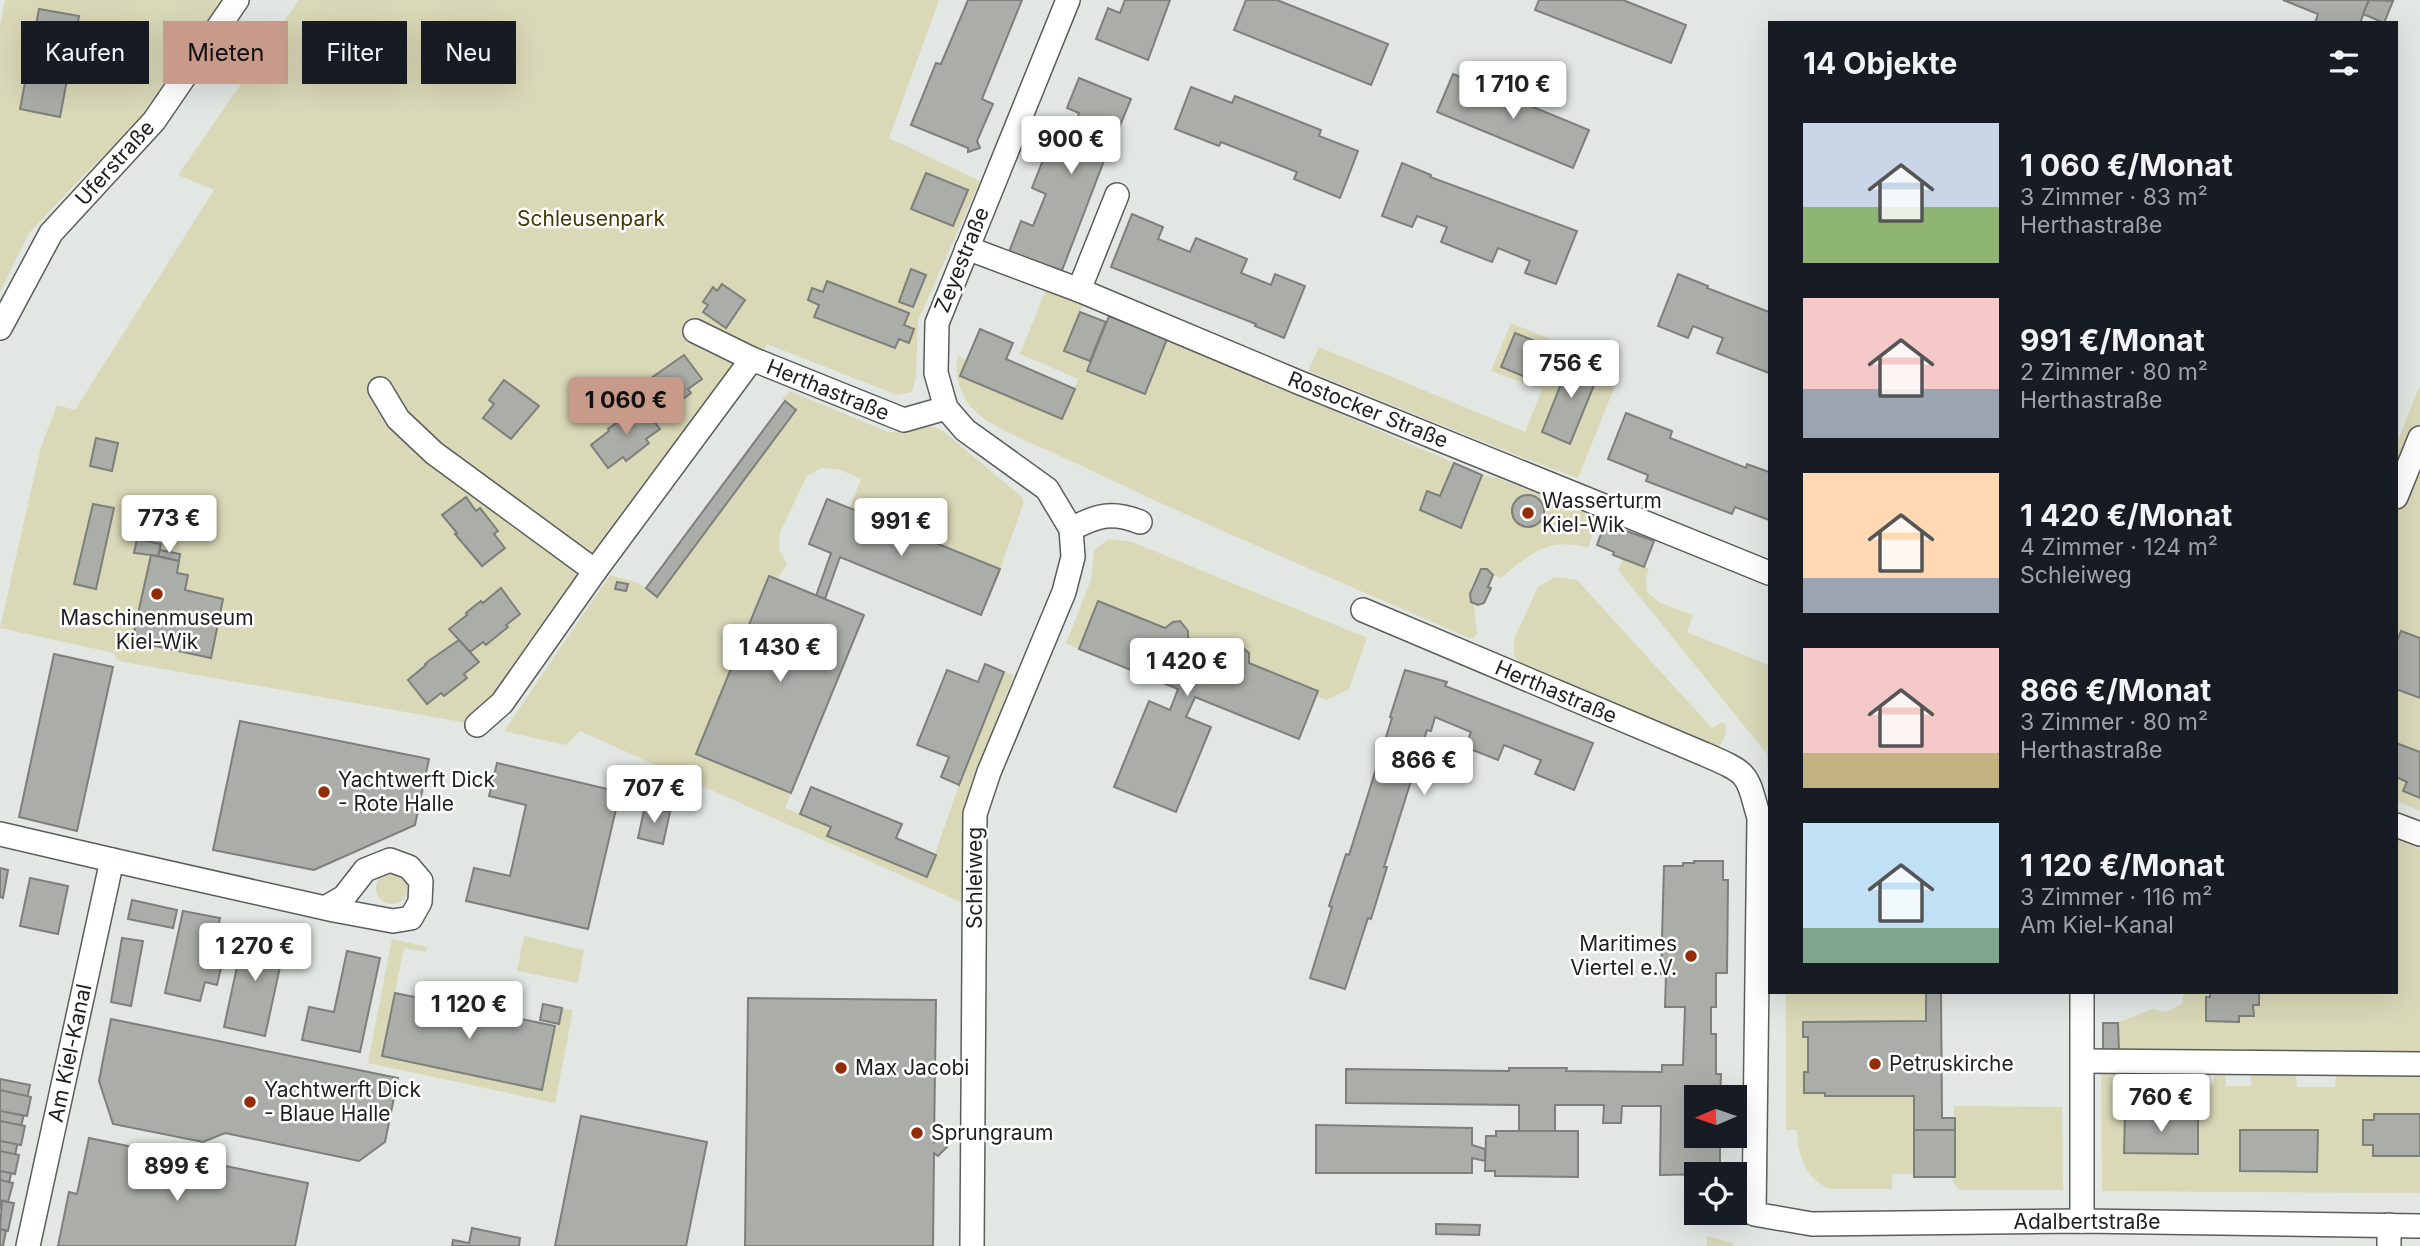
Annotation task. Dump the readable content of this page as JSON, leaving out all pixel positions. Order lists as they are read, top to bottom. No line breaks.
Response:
{"streets":{"street":["Uferstraße","Zeyestraße","Herthastraße","Rostocker Straße","Schleiweg","Am Kiel-Kanal","Adalbertstraße"]},"crossings":[["Zeyestraße","Herthastraße"],["Zeyestraße","Rostocker Straße"],["Herthastraße","Adalbertstraße"]],"parks":["Schleusenpark"],"places":["Wasserturm Kiel-Wik","Maschinenmuseum Kiel-Wik","Yachtwerft Dick - Rote Halle","Maritimes Viertel e.V.","Petruskirche","Max Jacobi","Yachtwerft Dick - Blaue Halle","Sprungraum"],"north":"left","page":{"chip":["Kaufen","Mieten","Filter","Neu"],"heading":"14 Objekte","price":["1 710 €","900 €","756 €","1 060 €","773 €","991 €","1 430 €","1 420 €","866 €","707 €","1 270 €","1 120 €","760 €","899 €"],"list":[{"name":"1 060 €/Monat","note":"3 Zimmer · 83 m² · Herthastraße"},{"name":"991 €/Monat","note":"2 Zimmer · 80 m² · Herthastraße"},{"name":"1 420 €/Monat","note":"4 Zimmer · 124 m² · Schleiweg"},{"name":"866 €/Monat","note":"3 Zimmer · 80 m² · Herthastraße"},{"name":"1 120 €/Monat","note":"3 Zimmer · 116 m² · Am Kiel-Kanal"}]}}
